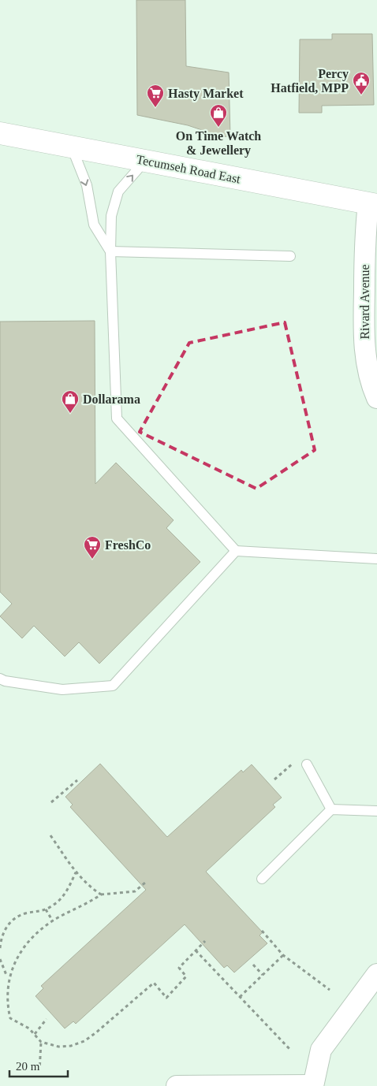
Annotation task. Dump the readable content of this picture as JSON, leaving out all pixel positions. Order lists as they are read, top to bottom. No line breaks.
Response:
{"streets":{"main road":["Tecumseh Road East"],"street":["Rivard Avenue"]},"crossings":[["Tecumseh Road East","Rivard Avenue"]],"places":{"public building":["Percy Hatfield, MPP"],"supermarket":["Hasty Market","FreshCo"],"shop":["On Time Watch & Jewellery","Dollarama"]},"scale_bar":"20 m"}
